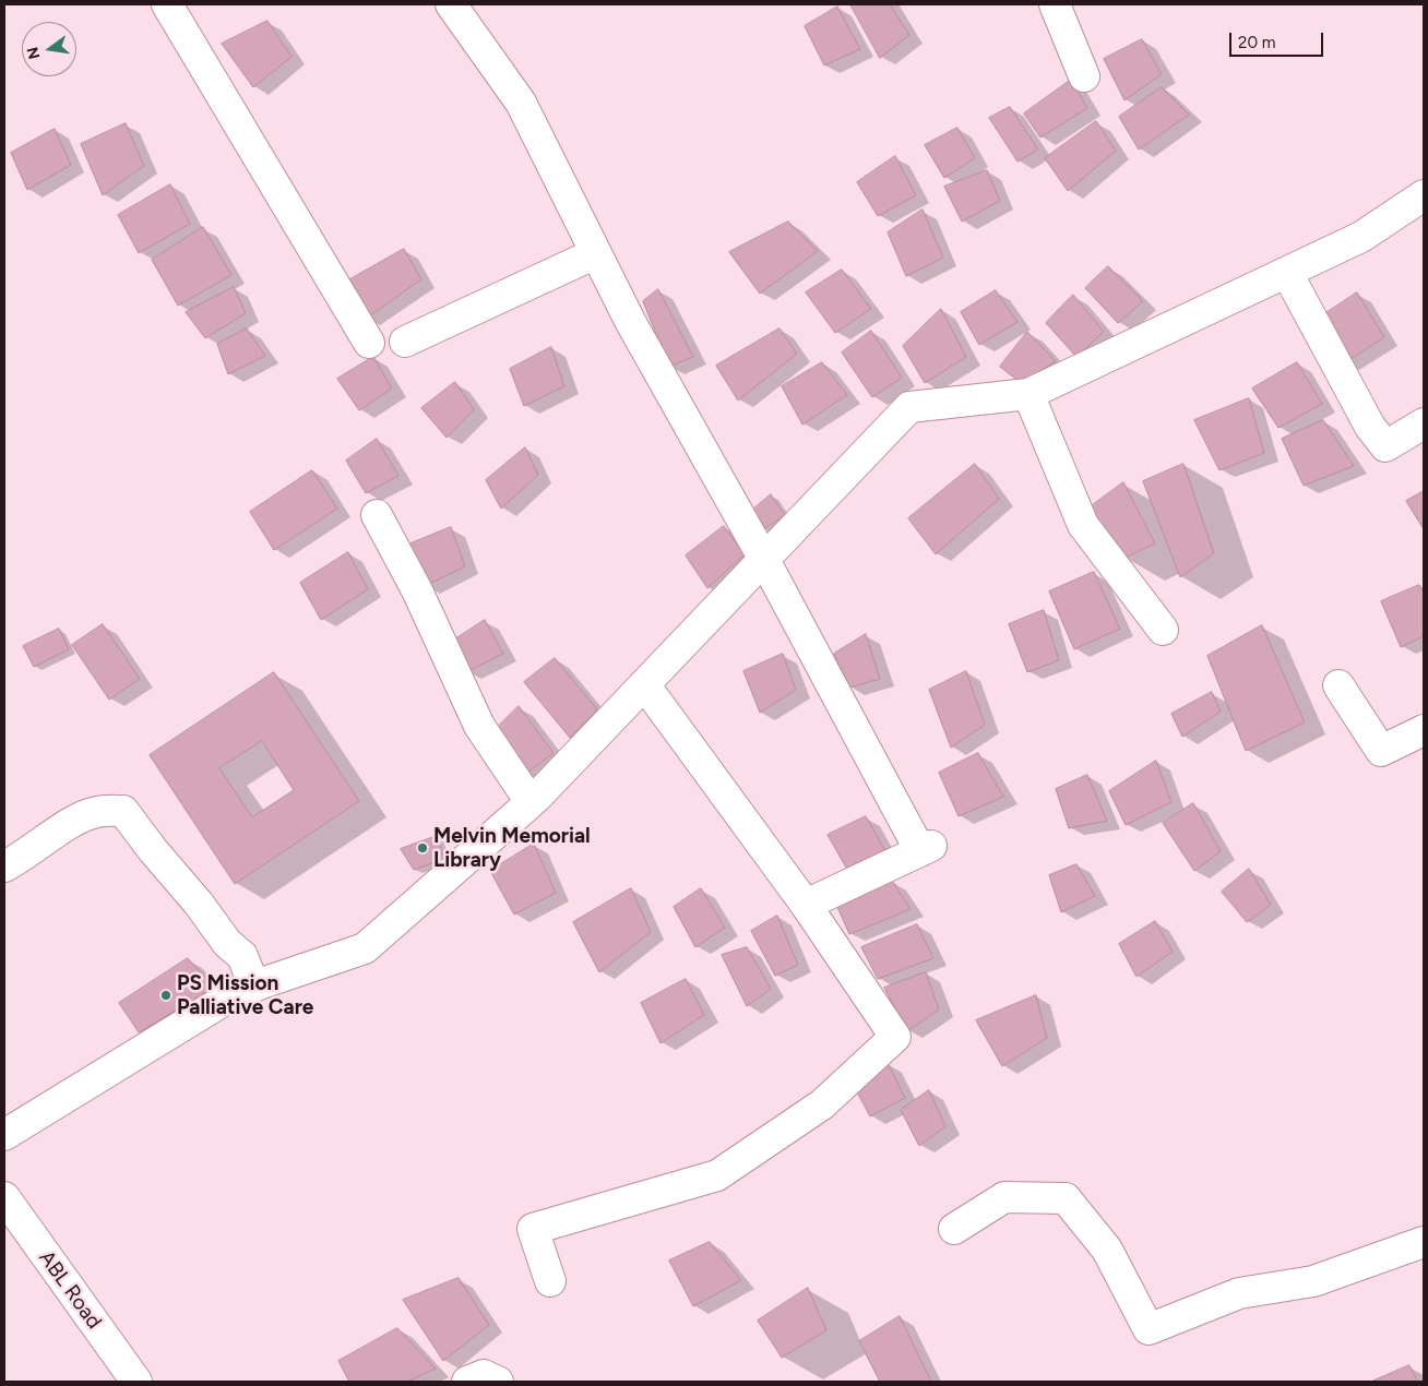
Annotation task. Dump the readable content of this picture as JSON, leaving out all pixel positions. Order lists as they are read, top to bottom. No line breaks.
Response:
{"streets":{"street":["ABL Road"]},"places":["Melvin Memorial Library","PS Mission Palliative Care"],"scale_bar":"20 m","north":"left"}
